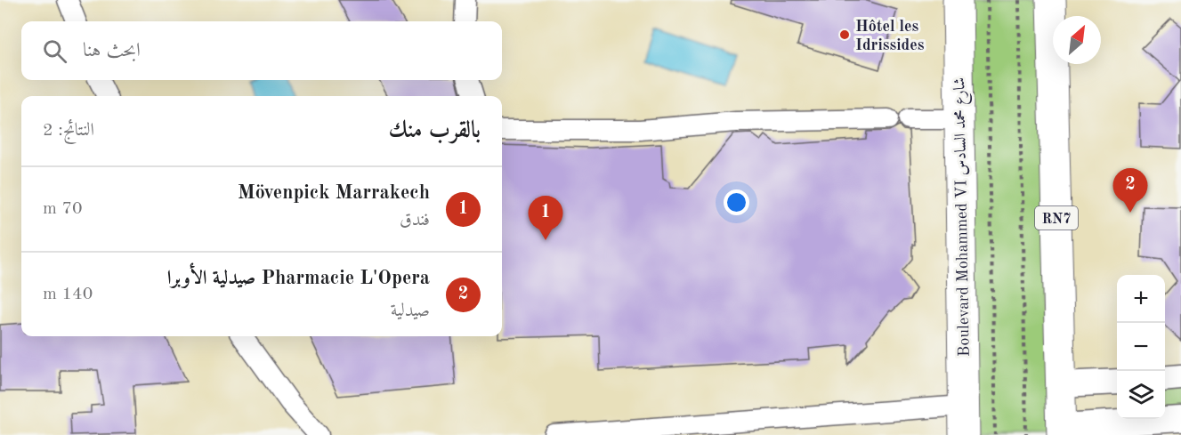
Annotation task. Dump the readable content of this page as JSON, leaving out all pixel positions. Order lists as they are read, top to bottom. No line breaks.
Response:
{"streets":{"main road":["Boulevard Mohammed VI شارع محمد السادس","RN7"]},"places":["Hôtel les Idrissides"],"north":"top right","page":{"search":"ابحث هنا","heading":["بالقرب منك","النتائج: 2"],"list":[{"mark":"1","name":"Mövenpick Marrakech","note":"فندق","value":"70 m"},{"mark":"2","name":"Pharmacie L'Opera صيدلية الأوبرا","note":"صيدلية","value":"140 m"}],"pins":["2","1"],"map_buttons":["+","−"]}}
